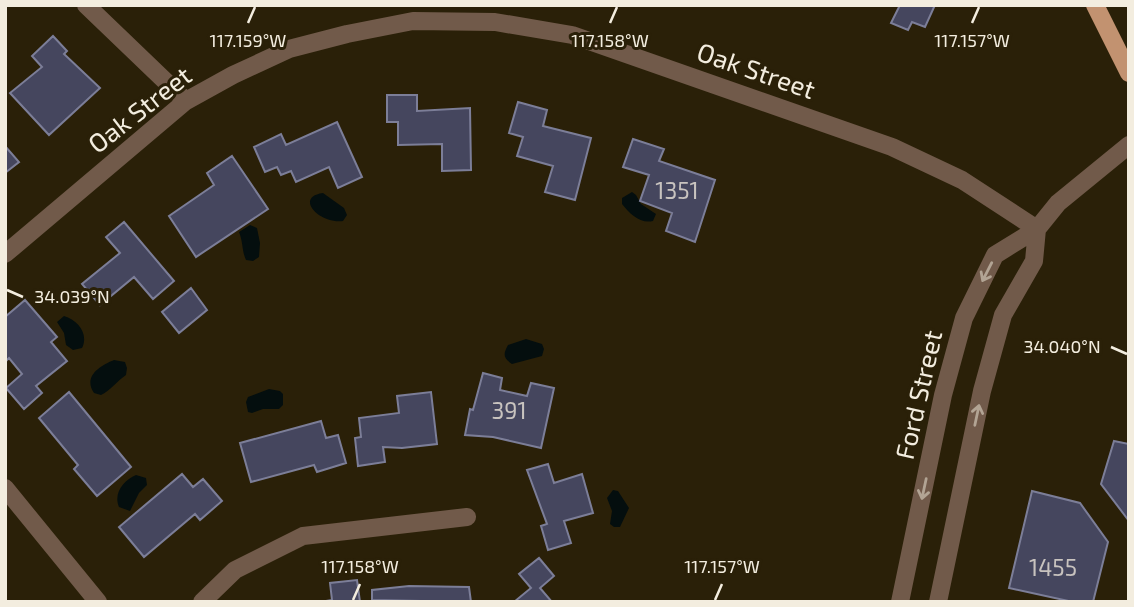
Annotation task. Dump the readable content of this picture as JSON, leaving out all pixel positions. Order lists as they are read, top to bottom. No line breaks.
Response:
{"streets":{"street":["Oak Street","Ford Street"]},"crossings":[["Oak Street","Ford Street"]],"house_numbers":["1351","391","1455"],"coordinates":["117.158°W","117.157°W","117.159°W","34.039°N","34.040°N"]}
